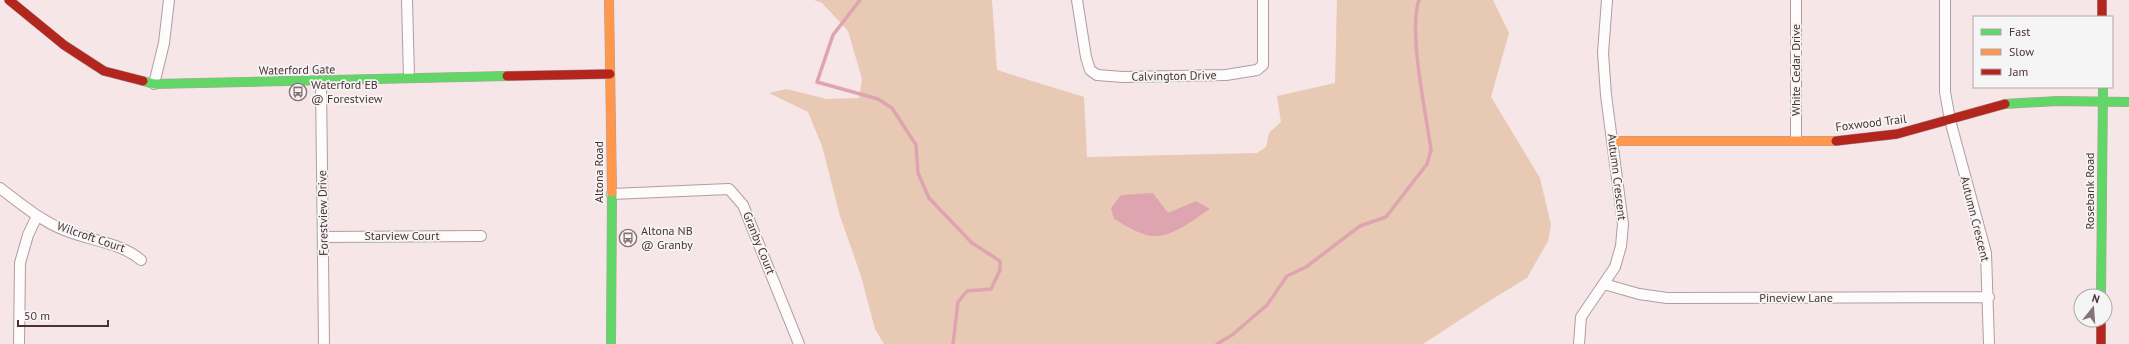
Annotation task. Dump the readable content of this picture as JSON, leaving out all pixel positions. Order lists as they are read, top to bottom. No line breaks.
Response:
{"streets":{"street":["Waterford Gate","White Cedar Drive","Calvington Drive","Foxwood Trail","Altona Road","Autumn Crescent","Rosebank Road","Forestview Drive","Starview Court","Wilcroft Court","Granby Court","Pineview Lane"]},"crossings":[["Waterford Gate","Altona Road"],["Waterford Gate","Forestview Drive"],["White Cedar Drive","Foxwood Trail"],["Foxwood Trail","Autumn Crescent"],["Foxwood Trail","Rosebank Road"],["Altona Road","Granby Court"],["Autumn Crescent","Pineview Lane"],["Forestview Drive","Starview Court"]],"places":{"bus stop":["Waterford EB @ Forestview","Altona NB @ Granby"]},"legend":["Fast","Slow","Jam"],"scale_bar":"50 m","north":"top"}
